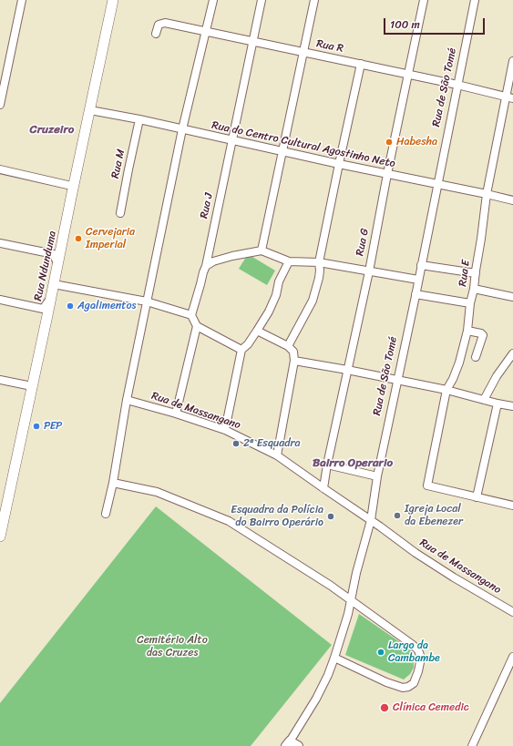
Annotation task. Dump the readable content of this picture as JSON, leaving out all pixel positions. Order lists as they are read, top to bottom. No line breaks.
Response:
{"streets":{"main road":["Rua Ndunduma"],"street":["Rua R","Rua de São Tomé","Rua do Centro Cultural Agostinho Neto","Rua M","Rua J","Rua G","Rua E","Rua de Massangano"]},"crossings":[["Rua R","Rua de São Tomé"],["Rua R","Rua J"],["Rua R","Rua G"],["Rua R","Rua E"],["Rua de São Tomé","Rua do Centro Cultural Agostinho Neto"],["Rua de São Tomé","Rua de Massangano"],["Rua do Centro Cultural Agostinho Neto","Rua M"],["Rua do Centro Cultural Agostinho Neto","Rua J"],["Rua do Centro Cultural Agostinho Neto","Rua G"],["Rua do Centro Cultural Agostinho Neto","Rua Ndunduma"],["Rua do Centro Cultural Agostinho Neto","Rua E"],["Rua G","Rua de Massangano"]],"districts":["Cruzeiro","Bairro Operario"],"parks":["Cemitério Alto das Cruzes"],"places":["Habesha","Cervejaria Imperial","Agalimentos","PEP","2ª Esquadra","Igreja Local da Ebenezer","Esquadra da Polícia do Bairro Operário","Largo da Cambambe","Clínica Cemedic"],"scale_bar":"100 m"}
